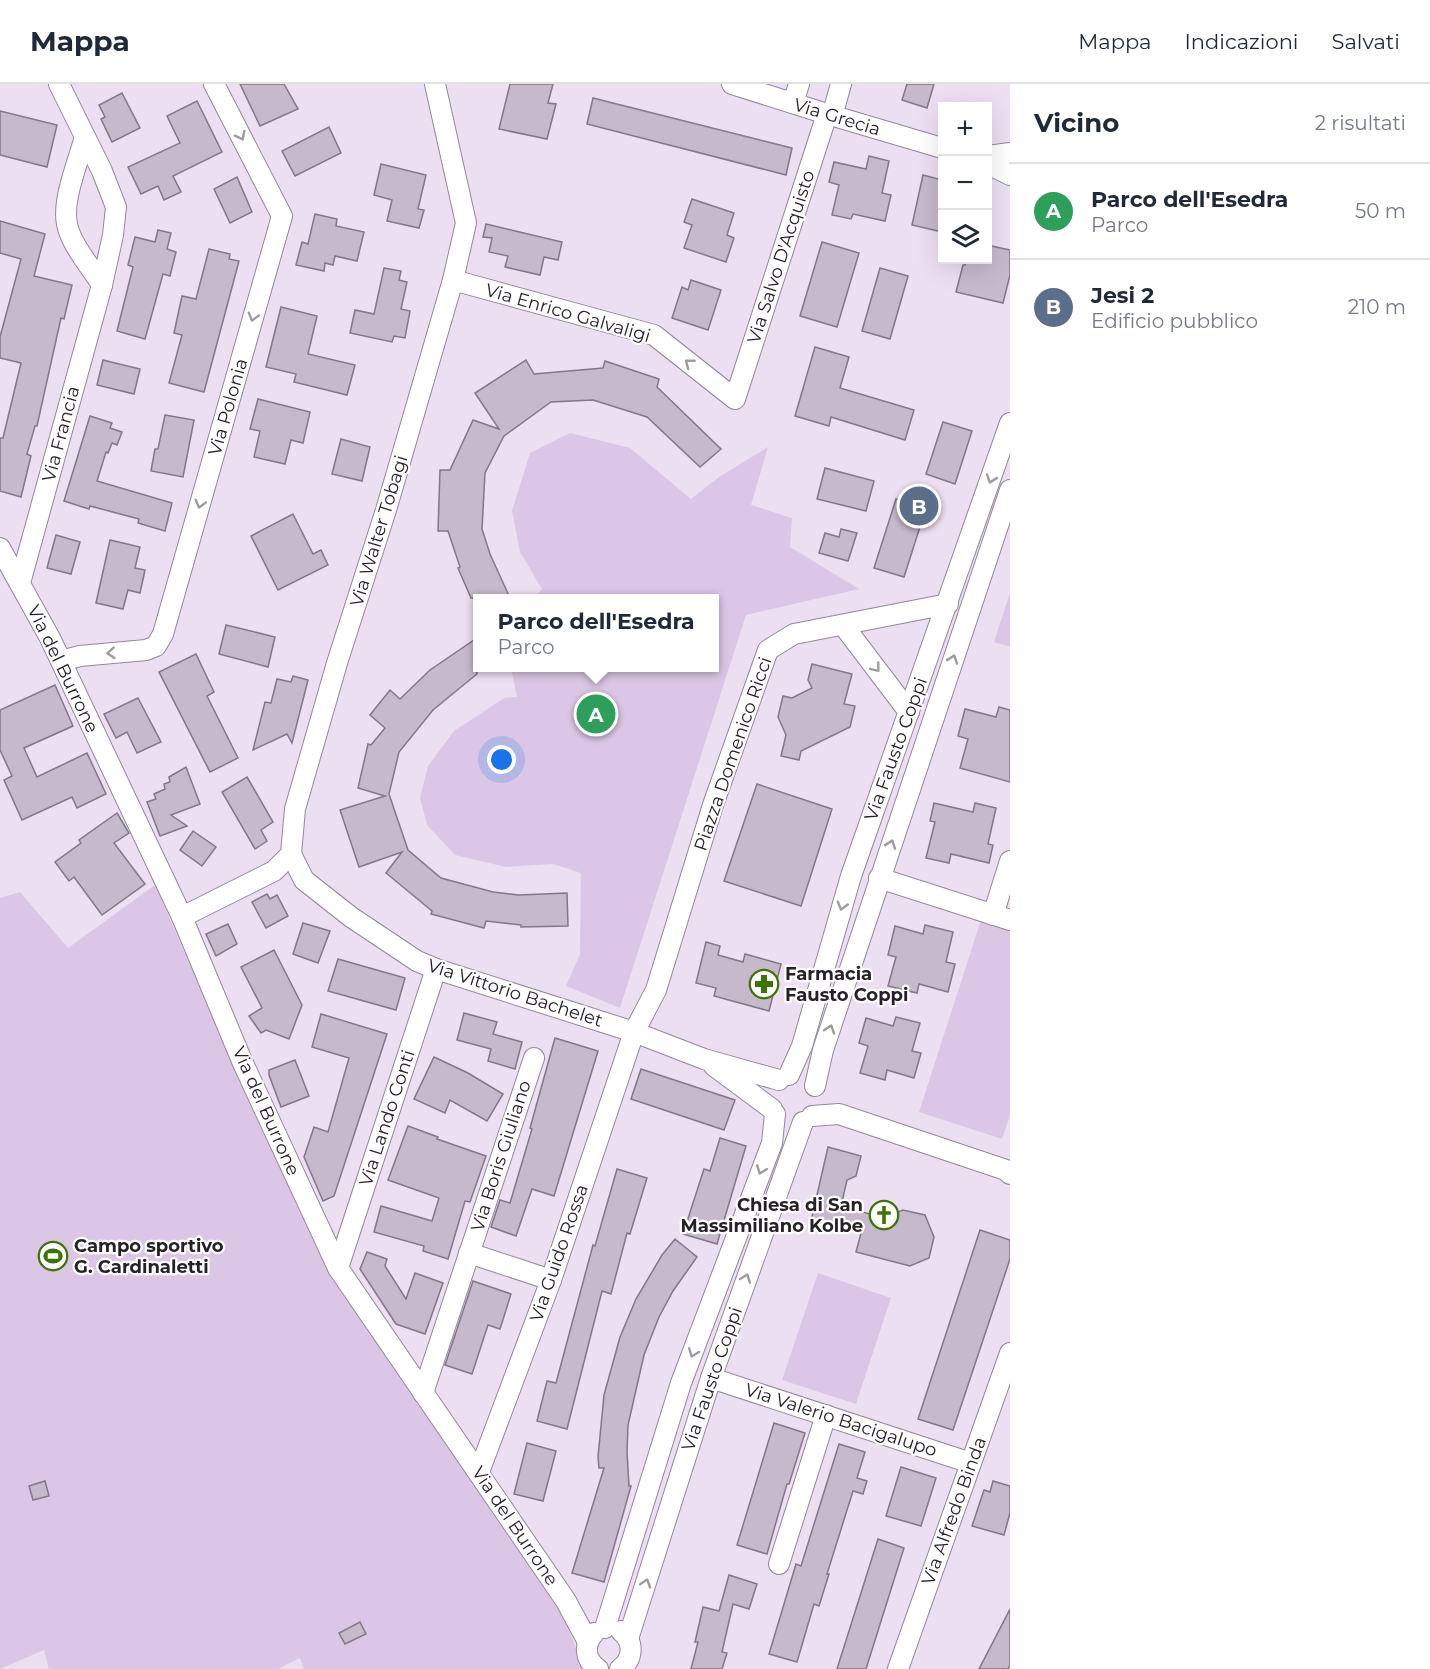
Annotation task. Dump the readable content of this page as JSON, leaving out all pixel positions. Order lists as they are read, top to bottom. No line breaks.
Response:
{"streets":{"street":["Via Grecia","Via Salvo D'Acquisto","Via Enrico Galvaligi","Via Polonia","Via Francia","Via Walter Tobagi","Via del Burrone","Via Fausto Coppi","Piazza Domenico Ricci","Via Vittorio Bachelet","Via Lando Conti","Via Boris Giuliano","Via Guido Rossa","Via Valerio Bacigalupo","Via Alfredo Binda"]},"crossings":[["Via Grecia","Via Salvo D'Acquisto"],["Via Salvo D'Acquisto","Via Enrico Galvaligi"],["Via Enrico Galvaligi","Via Walter Tobagi"],["Via Polonia","Via del Burrone"],["Via Francia","Via del Burrone"],["Via Walter Tobagi","Via Vittorio Bachelet"],["Via del Burrone","Via Lando Conti"],["Via del Burrone","Via Boris Giuliano"],["Via del Burrone","Via Guido Rossa"],["Via Fausto Coppi","Piazza Domenico Ricci"],["Via Fausto Coppi","Via Vittorio Bachelet"],["Via Fausto Coppi","Via Valerio Bacigalupo"],["Piazza Domenico Ricci","Via Vittorio Bachelet"],["Piazza Domenico Ricci","Via Guido Rossa"],["Via Vittorio Bachelet","Via Lando Conti"],["Via Vittorio Bachelet","Via Guido Rossa"],["Via Boris Giuliano","Via Guido Rossa"],["Via Valerio Bacigalupo","Via Alfredo Binda"]],"one_way":["Via Enrico Galvaligi","Via Polonia"],"places":{"pharmacy":["Farmacia Fausto Coppi"],"church":["Chiesa di San Massimiliano Kolbe"],"sports":["Campo sportivo G. Cardinaletti"]},"page":{"header":"Mappa","nav":["Mappa","Indicazioni","Salvati"],"heading":["Vicino","2 risultati"],"map_buttons":["+","−"],"list":[{"mark":"A","name":"Parco dell'Esedra","note":"Parco","value":"50 m"},{"mark":"B","name":"Jesi 2","note":"Edificio pubblico","value":"210 m"}],"pins":["B","A"],"popup":["Parco dell'Esedra","Parco"]}}
